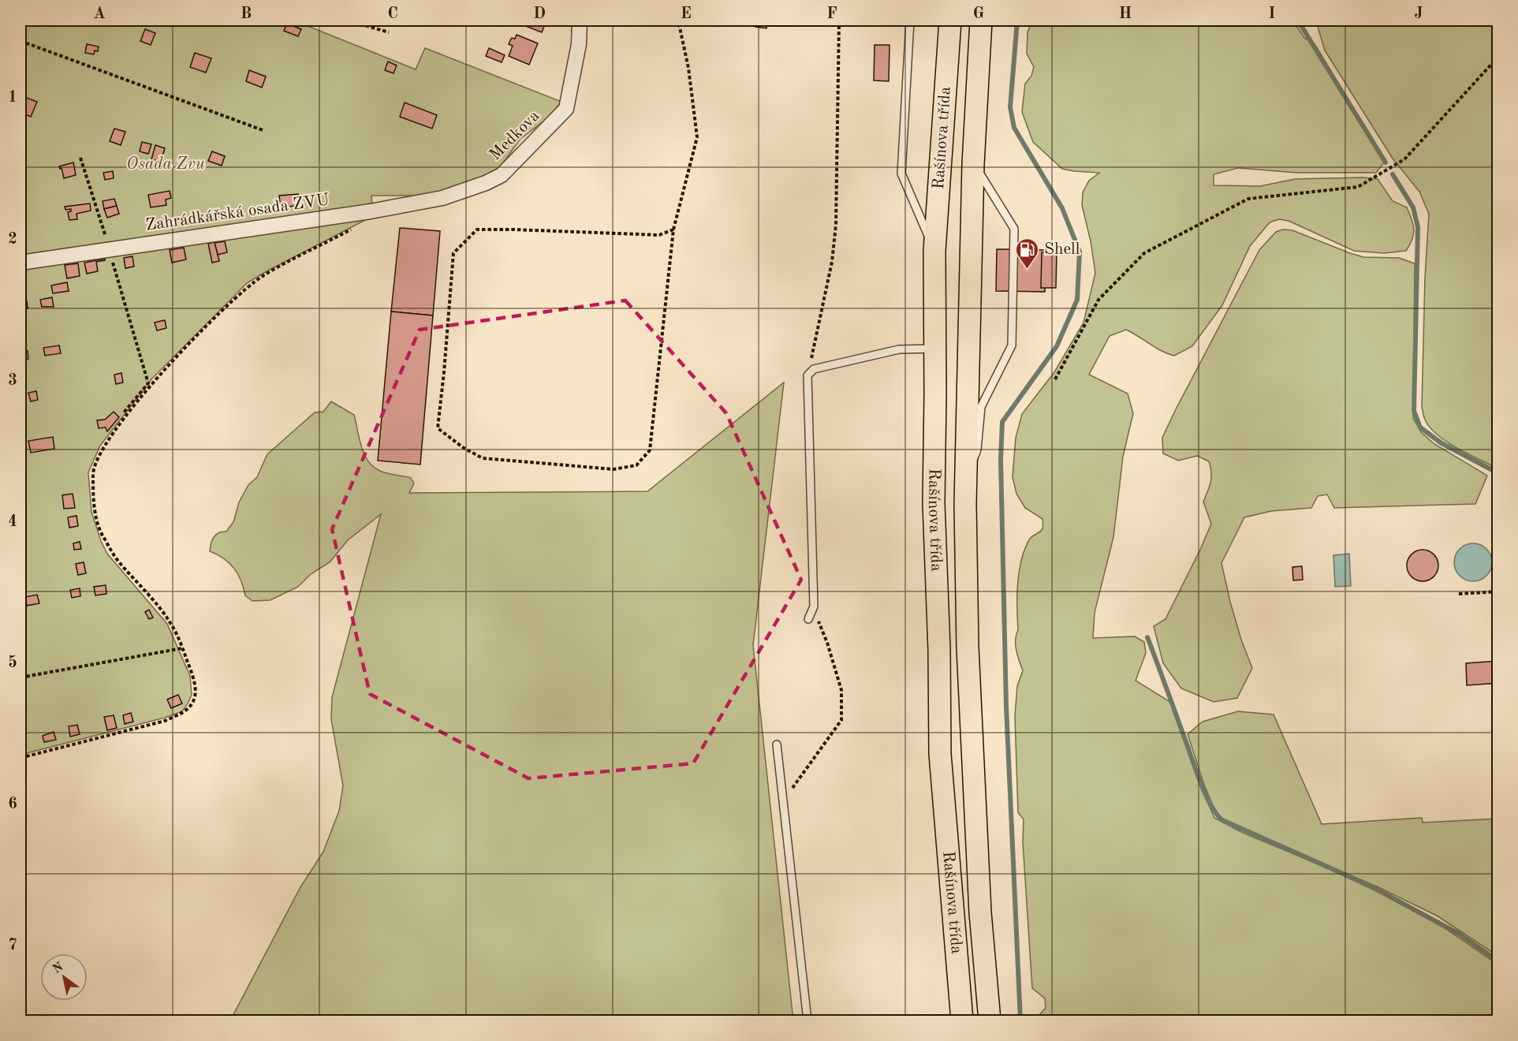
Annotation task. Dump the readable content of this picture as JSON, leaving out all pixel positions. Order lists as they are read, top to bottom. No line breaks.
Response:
{"streets":{"main road":["Rašínova třída"],"street":["Medkova","Zahrádkářská osada ZVU"]},"crossings":[["Medkova","Zahrádkářská osada ZVU"]],"parks":["Osada Zvu"],"places":{"fuel station":["Shell"]},"north":"top left","grid":{"columns":["A","B","C","D","E","F","G","H","I","J"],"rows":["1","2","3","4","5","6","7"]}}
